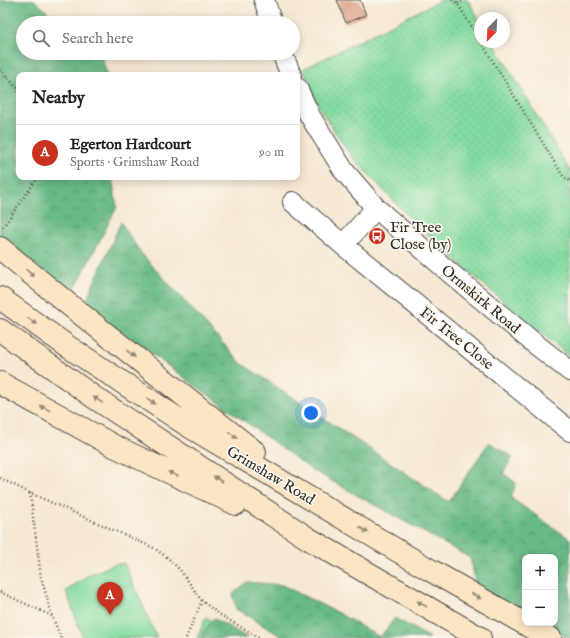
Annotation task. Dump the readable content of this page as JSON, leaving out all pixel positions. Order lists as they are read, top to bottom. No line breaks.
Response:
{"streets":{"main road":["Grimshaw Road"],"street":["Ormskirk Road","Fir Tree Close"]},"places":{"bus stop":["Fir Tree Close (by)"]},"north":"bottom left","page":{"search":"Search here","heading":"Nearby","list":[{"mark":"A","name":"Egerton Hardcourt","note":"Sports · Grimshaw Road","value":"90 m"}],"map_buttons":["+","−"],"pins":"A"}}
